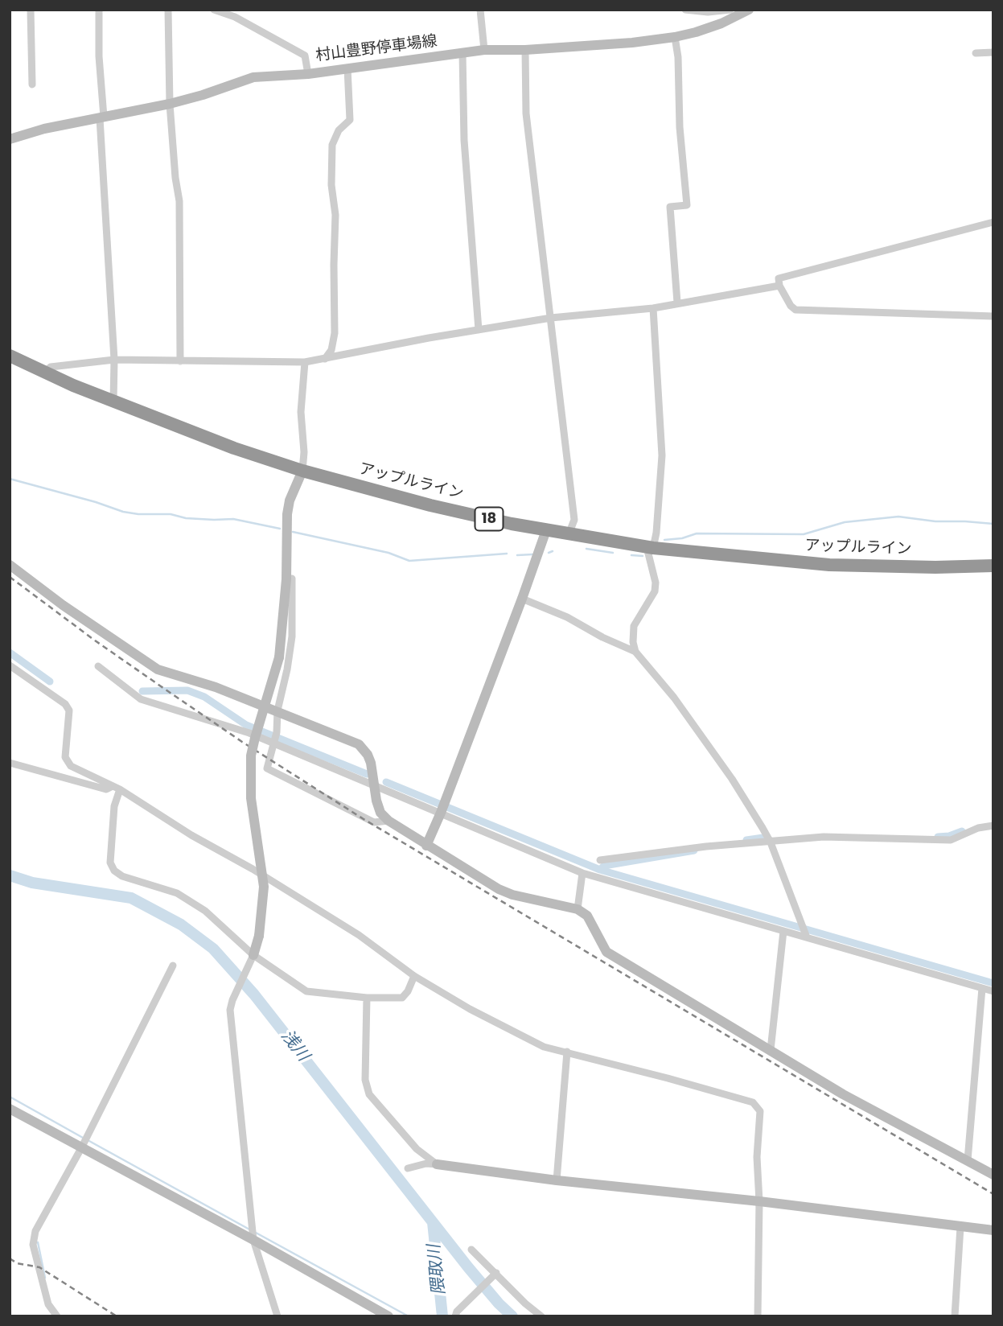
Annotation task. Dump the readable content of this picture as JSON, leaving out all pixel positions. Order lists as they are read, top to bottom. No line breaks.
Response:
{"streets":{"highway":["アップルライン","18"],"street":["村山豊野停車場線"]},"water":["浅川","隈取川"]}
